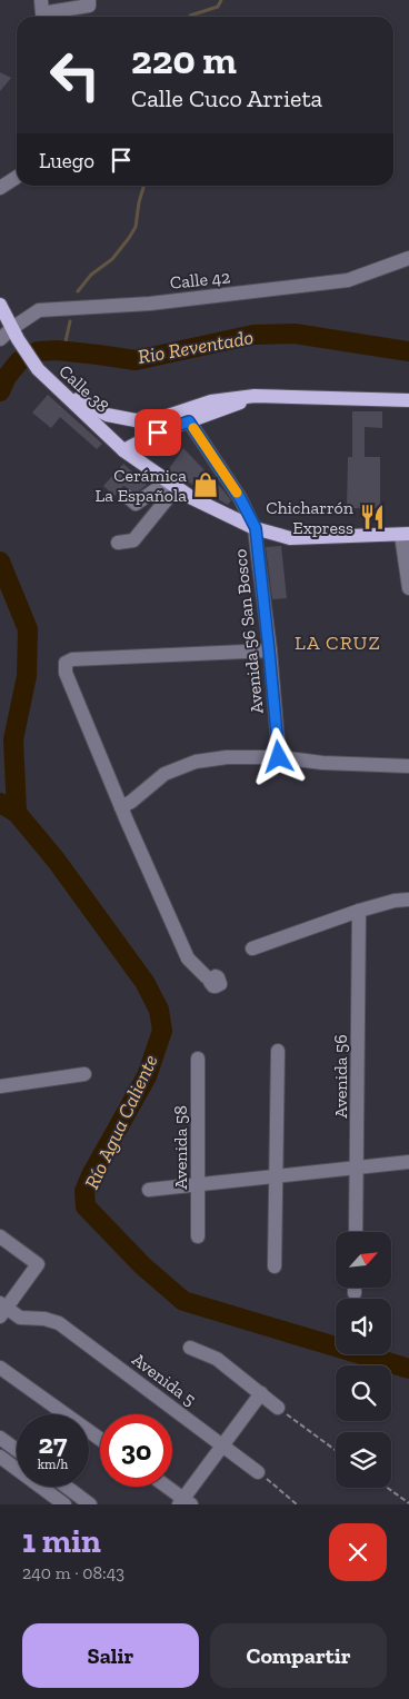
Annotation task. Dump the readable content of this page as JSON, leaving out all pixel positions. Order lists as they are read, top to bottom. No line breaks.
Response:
{"streets":{"main road":["Calle 38"],"street":["Calle 42","Avenida 56 San Bosco","Avenida 56","Avenida 58","Avenida 5"]},"crossings":[["Calle 38","Avenida 56 San Bosco"]],"districts":["LA CRUZ"],"water":["Rio Reventado","Río Agua Caliente"],"places":{"shop":["Cerámica La Española"],"restaurant":["Chicharrón Express"]},"north":"top right","page":{"turn":["220 m","Calle Cuco Arrieta"],"then":"Luego","speed":"27 km/h","limit":"30","heading":["1 min","240 m · 08:43"],"buttons":["Salir","Compartir"]}}
